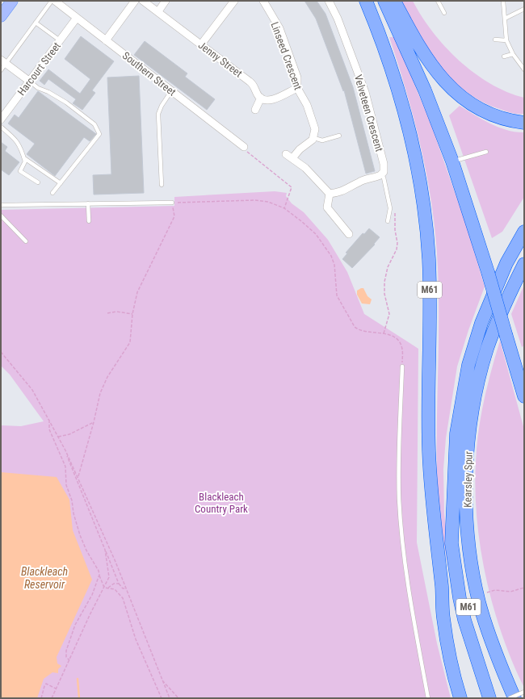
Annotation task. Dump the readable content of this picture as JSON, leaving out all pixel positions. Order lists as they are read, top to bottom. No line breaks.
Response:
{"streets":{"highway":["M61","Kearsley Spur"],"street":["Linseed Crescent","Jenny Street","Harcourt Street","Southern Street","Velveteen Crescent"]},"crossings":[["Harcourt Street","Southern Street"],["M61","Kearsley Spur"]],"water":["Blackleach Reservoir"],"parks":["Blackleach Country Park"]}
